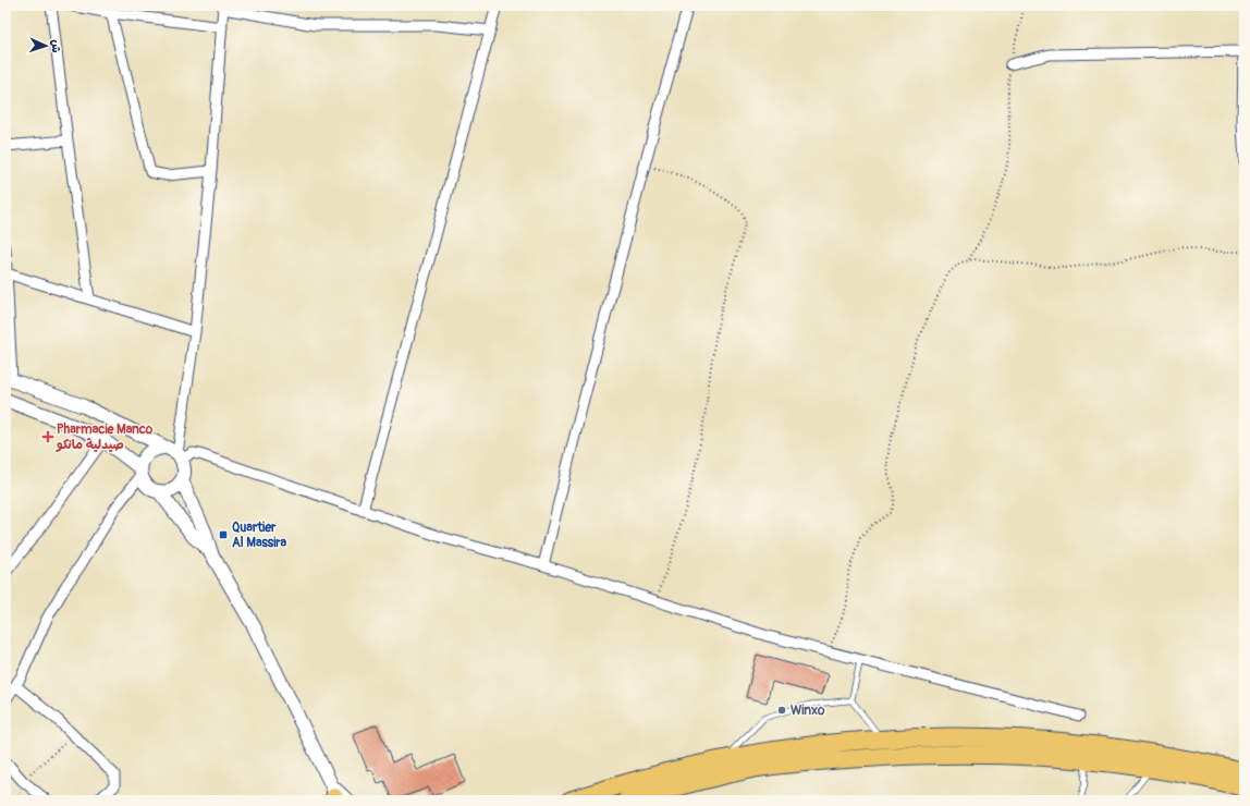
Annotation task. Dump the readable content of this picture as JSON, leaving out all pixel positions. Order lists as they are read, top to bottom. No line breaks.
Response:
{"places":{"health":["Pharmacie Manco صيدلية مانكو"],"transit":["Quartier Al Massira"],"other":["Winxo"]},"north":"right"}
